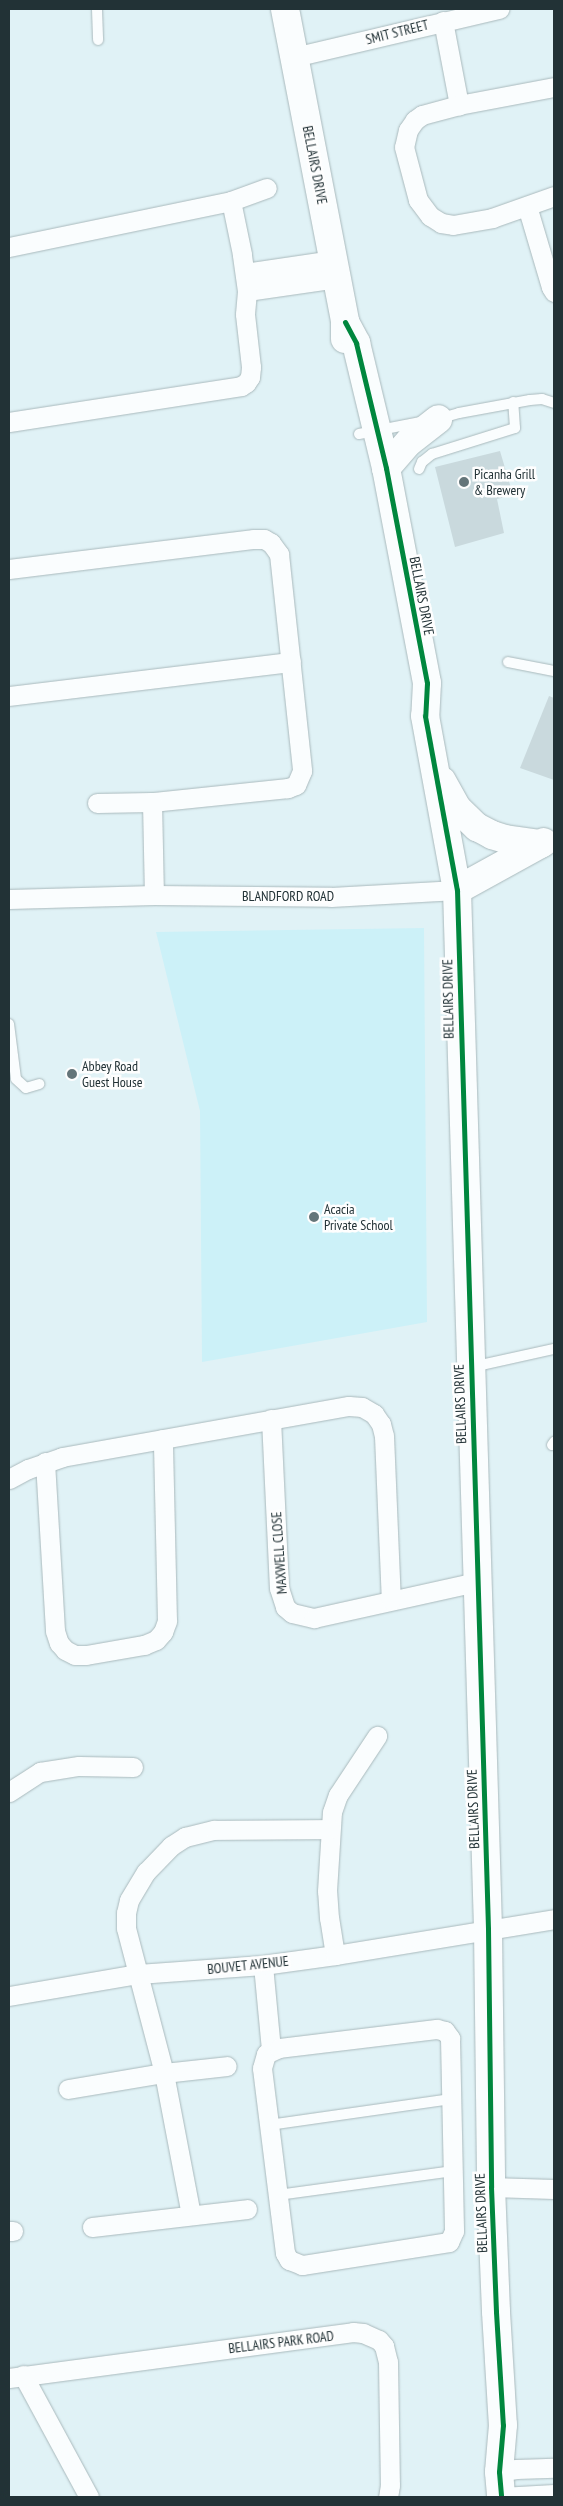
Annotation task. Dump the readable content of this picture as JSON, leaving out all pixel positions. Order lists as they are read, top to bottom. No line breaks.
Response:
{"streets":{"street":["SMIT STREET","BELLAIRS DRIVE","BLANDFORD ROAD","MAXWELL CLOSE","BOUVET AVENUE","BELLAIRS PARK ROAD"]},"crossings":[["SMIT STREET","BELLAIRS DRIVE"],["BELLAIRS DRIVE","BLANDFORD ROAD"],["BELLAIRS DRIVE","MAXWELL CLOSE"],["BELLAIRS DRIVE","BOUVET AVENUE"]],"places":["Picanha Grill & Brewery","Abbey Road Guest House","Acacia Private School"]}
